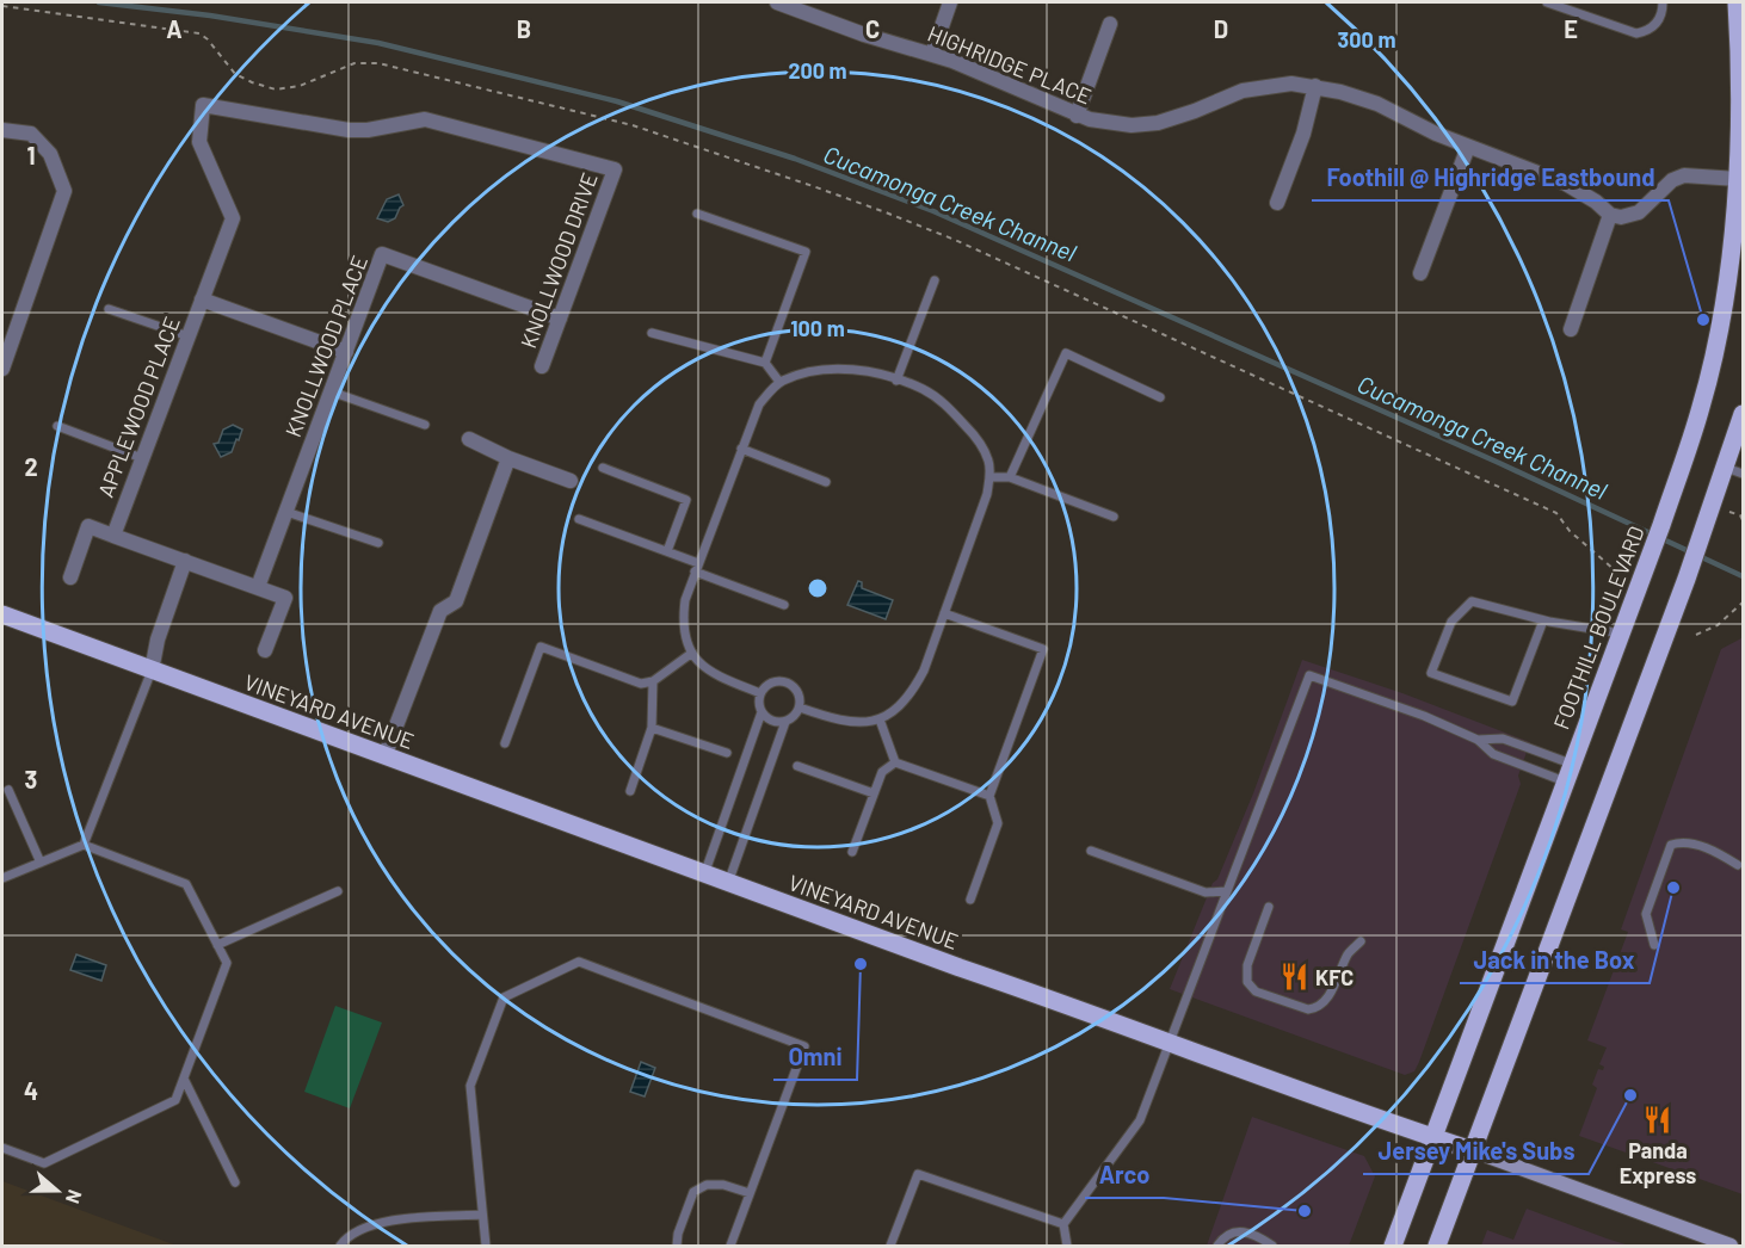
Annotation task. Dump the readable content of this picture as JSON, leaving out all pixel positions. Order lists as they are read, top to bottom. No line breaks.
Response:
{"streets":{"main road":["FOOTHILL BOULEVARD","VINEYARD AVENUE"],"street":["HIGHRIDGE PLACE","KNOLLWOOD DRIVE","KNOLLWOOD PLACE","APPLEWOOD PLACE"]},"crossings":[["KNOLLWOOD DRIVE","KNOLLWOOD PLACE"],["KNOLLWOOD DRIVE","APPLEWOOD PLACE"],["FOOTHILL BOULEVARD","VINEYARD AVENUE"]],"water":["Cucamonga Creek Channel"],"places":{"other":["Foothill @ Highridge Eastbound","Jack in the Box","Omni","Jersey Mike's Subs","Arco"],"restaurant":["KFC","Panda Express"]},"north":"right","grid":{"columns":["A","B","C","D","E"],"rows":["1","2","3","4"]},"rings":["300 m","200 m","100 m"]}
